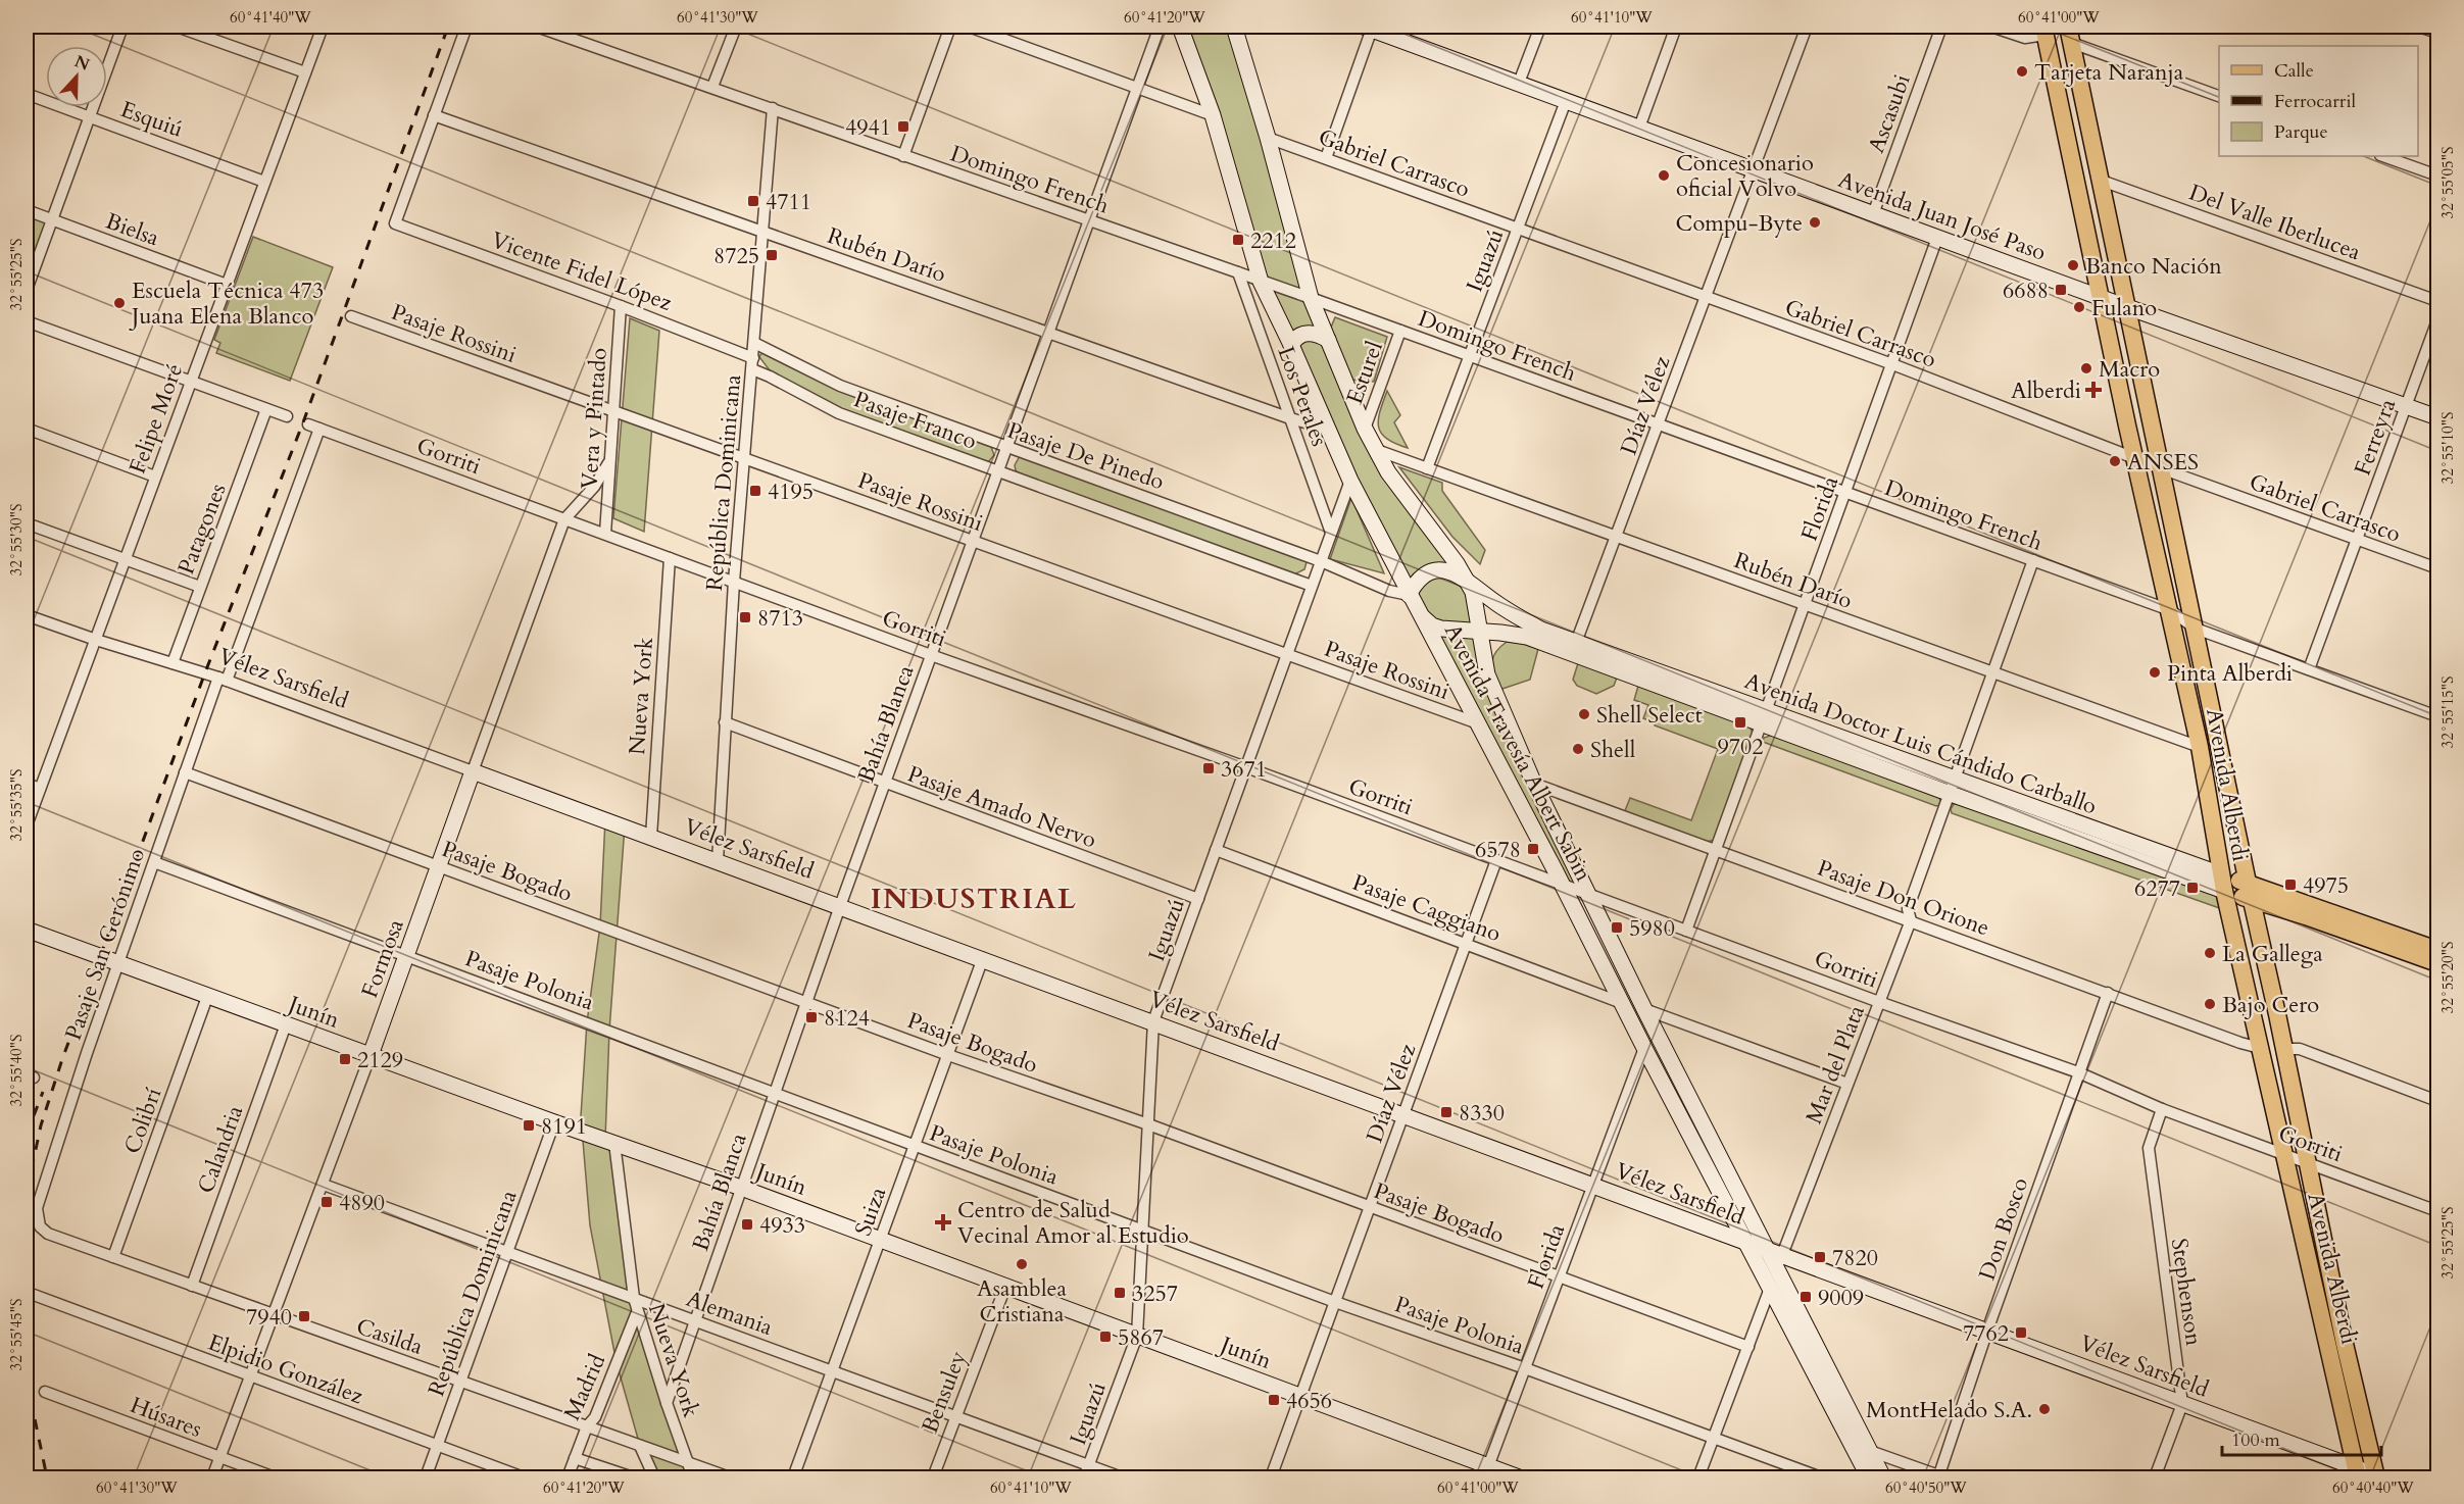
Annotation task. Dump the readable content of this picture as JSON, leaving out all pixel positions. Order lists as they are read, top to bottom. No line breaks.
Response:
{"streets":{"main road":["Avenida Juan José Paso","Vélez Sarsfield","Avenida Doctor Luis Cándido Carballo","Avenida Travesía Albert Sabin","Avenida Alberdi","Formosa","Junín"],"street":["Ascasubi","Esquiú","Gabriel Carrasco","Domingo French","Del Valle Iberlucea","Bielsa","Rubén Darío","Iguazú","Vicente Fidel López","Pasaje Rossini","Esturel","Los Perales","Díaz Vélez","Felipe Moré","Vera y Pintado","Pasaje Franco","Ferreyra","Gorriti","Pasaje De Pinedo","República Dominicana","Florida","Patagones","Nueva York","Bahía Blanca","Pasaje Amado Nervo","Pasaje Bogado","Pasaje Don Orione","Pasaje Caggiano","Pasaje San Gerónimo","Pasaje Polonia","Mar del Plata","Colibrí","Calandria","Suiza","Don Bosco","Stephenson","Alemania","Casilda","Elpidio González","Madrid","Bensuley","Húsares"]},"crossings":[["Ascasubi","Avenida Juan José Paso"],["Esquiú","Felipe Moré"],["Gabriel Carrasco","Iguazú"],["Gabriel Carrasco","Díaz Vélez"],["Gabriel Carrasco","Ferreyra"],["Gabriel Carrasco","Florida"],["Gabriel Carrasco","Avenida Travesía Albert Sabin"],["Gabriel Carrasco","Avenida Alberdi"],["Domingo French","Iguazú"],["Domingo French","Esturel"],["Domingo French","Los Perales"],["Domingo French","Díaz Vélez"],["Domingo French","Ferreyra"],["Domingo French","República Dominicana"],["Domingo French","Florida"],["Domingo French","Bahía Blanca"],["Domingo French","Avenida Travesía Albert Sabin"],["Domingo French","Avenida Alberdi"],["Domingo French","Mar del Plata"],["Avenida Juan José Paso","Iguazú"],["Avenida Juan José Paso","Díaz Vélez"],["Avenida Juan José Paso","Ferreyra"],["Avenida Juan José Paso","Florida"],["Avenida Juan José Paso","Avenida Alberdi"],["Del Valle Iberlucea","Avenida Alberdi"],["Bielsa","Felipe Moré"],["Rubén Darío","Iguazú"],["Rubén Darío","Vicente Fidel López"],["Rubén Darío","Los Perales"],["Rubén Darío","Díaz Vélez"],["Rubén Darío","República Dominicana"],["Rubén Darío","Florida"],["Rubén Darío","Bahía Blanca"],["Rubén Darío","Avenida Travesía Albert Sabin"],["Rubén Darío","Avenida Alberdi"],["Rubén Darío","Mar del Plata"],["Iguazú","Pasaje Rossini"],["Iguazú","Los Perales"],["Iguazú","Pasaje Franco"],["Iguazú","Gorriti"],["Iguazú","Pasaje De Pinedo"],["Iguazú","Vélez Sarsfield"],["Iguazú","Avenida Travesía Albert Sabin"],["Iguazú","Pasaje Amado Nervo"],["Iguazú","Pasaje Bogado"],["Iguazú","Pasaje Caggiano"],["Iguazú","Pasaje Polonia"],["Iguazú","Junín"],["Iguazú","Alemania"],["Vicente Fidel López","Vera y Pintado"],["Vicente Fidel López","Pasaje Franco"],["Vicente Fidel López","República Dominicana"],["Pasaje Rossini","Vera y Pintado"],["Pasaje Rossini","República Dominicana"],["Pasaje Rossini","Bahía Blanca"],["Pasaje Rossini","Avenida Travesía Albert Sabin"],["Esturel","Avenida Travesía Albert Sabin"],["Díaz Vélez","Gorriti"],["Díaz Vélez","Vélez Sarsfield"],["Díaz Vélez","Avenida Doctor Luis Cándido Carballo"],["Díaz Vélez","Pasaje Bogado"],["Díaz Vélez","Pasaje Caggiano"],["Díaz Vélez","Pasaje Polonia"],["Díaz Vélez","Junín"],["Felipe Moré","Vélez Sarsfield"],["Vera y Pintado","Gorriti"],["Vera y Pintado","Formosa"],["Pasaje Franco","República Dominicana"],["Pasaje Franco","Bahía Blanca"],["Gorriti","República Dominicana"],["Gorriti","Florida"],["Gorriti","Nueva York"],["Gorriti","Bahía Blanca"],["Gorriti","Avenida Travesía Albert Sabin"],["Gorriti","Avenida Alberdi"],["Gorriti","Pasaje San Gerónimo"],["Gorriti","Formosa"],["Gorriti","Mar del Plata"],["Gorriti","Don Bosco"],["Gorriti","Stephenson"],["Pasaje De Pinedo","República Dominicana"],["Pasaje De Pinedo","Bahía Blanca"],["Pasaje De Pinedo","Avenida Doctor Luis Cándido Carballo"],["Pasaje De Pinedo","Avenida Travesía Albert Sabin"],["República Dominicana","Vélez Sarsfield"],["República Dominicana","Pasaje Amado Nervo"],["República Dominicana","Junín"],["República Dominicana","Alemania"],["República Dominicana","Casilda"],["República Dominicana","Elpidio González"],["Florida","Vélez Sarsfield"],["Florida","Avenida Doctor Luis Cándido Carballo"],["Florida","Avenida Travesía Albert Sabin"],["Florida","Pasaje Bogado"],["Florida","Pasaje Don Orione"],["Florida","Pasaje Polonia"],["Florida","Junín"],["Patagones","Vélez Sarsfield"],["Vélez Sarsfield","Nueva York"],["Vélez Sarsfield","Bahía Blanca"],["Vélez Sarsfield","Avenida Travesía Albert Sabin"],["Vélez Sarsfield","Avenida Alberdi"],["Vélez Sarsfield","Pasaje San Gerónimo"],["Vélez Sarsfield","Formosa"],["Vélez Sarsfield","Mar del Plata"],["Vélez Sarsfield","Suiza"],["Vélez Sarsfield","Don Bosco"],["Vélez Sarsfield","Stephenson"],["Nueva York","Bahía Blanca"],["Nueva York","Junín"],["Nueva York","Alemania"],["Nueva York","Casilda"],["Nueva York","Madrid"],["Bahía Blanca","Pasaje Amado Nervo"],["Bahía Blanca","Pasaje Bogado"],["Bahía Blanca","Pasaje Polonia"],["Bahía Blanca","Junín"],["Bahía Blanca","Alemania"],["Avenida Doctor Luis Cándido Carballo","Avenida Travesía Albert Sabin"],["Avenida Doctor Luis Cándido Carballo","Avenida Alberdi"],["Avenida Doctor Luis Cándido Carballo","Mar del Plata"],["Avenida Travesía Albert Sabin","Pasaje Don Orione"],["Avenida Travesía Albert Sabin","Pasaje Caggiano"],["Avenida Travesía Albert Sabin","Mar del Plata"],["Avenida Alberdi","Pasaje Don Orione"],["Pasaje Bogado","Pasaje San Gerónimo"],["Pasaje Bogado","Formosa"],["Pasaje Bogado","Mar del Plata"],["Pasaje Bogado","Suiza"],["Pasaje Don Orione","Mar del Plata"],["Pasaje Don Orione","Don Bosco"],["Pasaje San Gerónimo","Pasaje Polonia"],["Pasaje San Gerónimo","Junín"],["Pasaje San Gerónimo","Casilda"],["Formosa","Pasaje Polonia"],["Formosa","Junín"],["Formosa","Alemania"],["Formosa","Casilda"],["Formosa","Elpidio González"],["Formosa","Húsares"],["Pasaje Polonia","Mar del Plata"],["Pasaje Polonia","Suiza"],["Junín","Colibrí"],["Junín","Calandria"],["Junín","Suiza"],["Junín","Bensuley"],["Colibrí","Casilda"],["Calandria","Casilda"],["Suiza","Alemania"],["Alemania","Bensuley"],["Casilda","Madrid"]],"districts":["INDUSTRIAL"],"places":{"other":["Tarjeta Naranja","Concesionario oficial Volvo","Compu-Byte","Banco Nación","Escuela Técnica 473 Juana Elena Blanco","Fulano","Macro","ANSES","Pinta Alberdi","Shell Select","Shell","La Gallega","Bajo Cero","Asamblea Cristiana","MontHelado S.A."],"transit":["4941","4711","2212","8725","6688","4195","8713","9702","3671","6578","4975","6277","5980","8124","2129","8330","8191","4890","4933","7820","3257","9009","7940","7762","5867","4656"],"health":["Alberdi","Centro de Salud Vecinal Amor al Estudio"]},"legend":["Calle","Ferrocarril","Parque"],"scale_bar":"100 m","north":"top","coordinates":["60°41'40\"W","60°41'30\"W","60°41'20\"W","60°41'10\"W","60°41'00\"W","32°55'05\"S","32°55'25\"S","32°55'10\"S","32°55'30\"S","32°55'15\"S","32°55'35\"S","32°55'20\"S","32°55'40\"S","32°55'45\"S","60°40'50\"W","60°40'40\"W"]}
